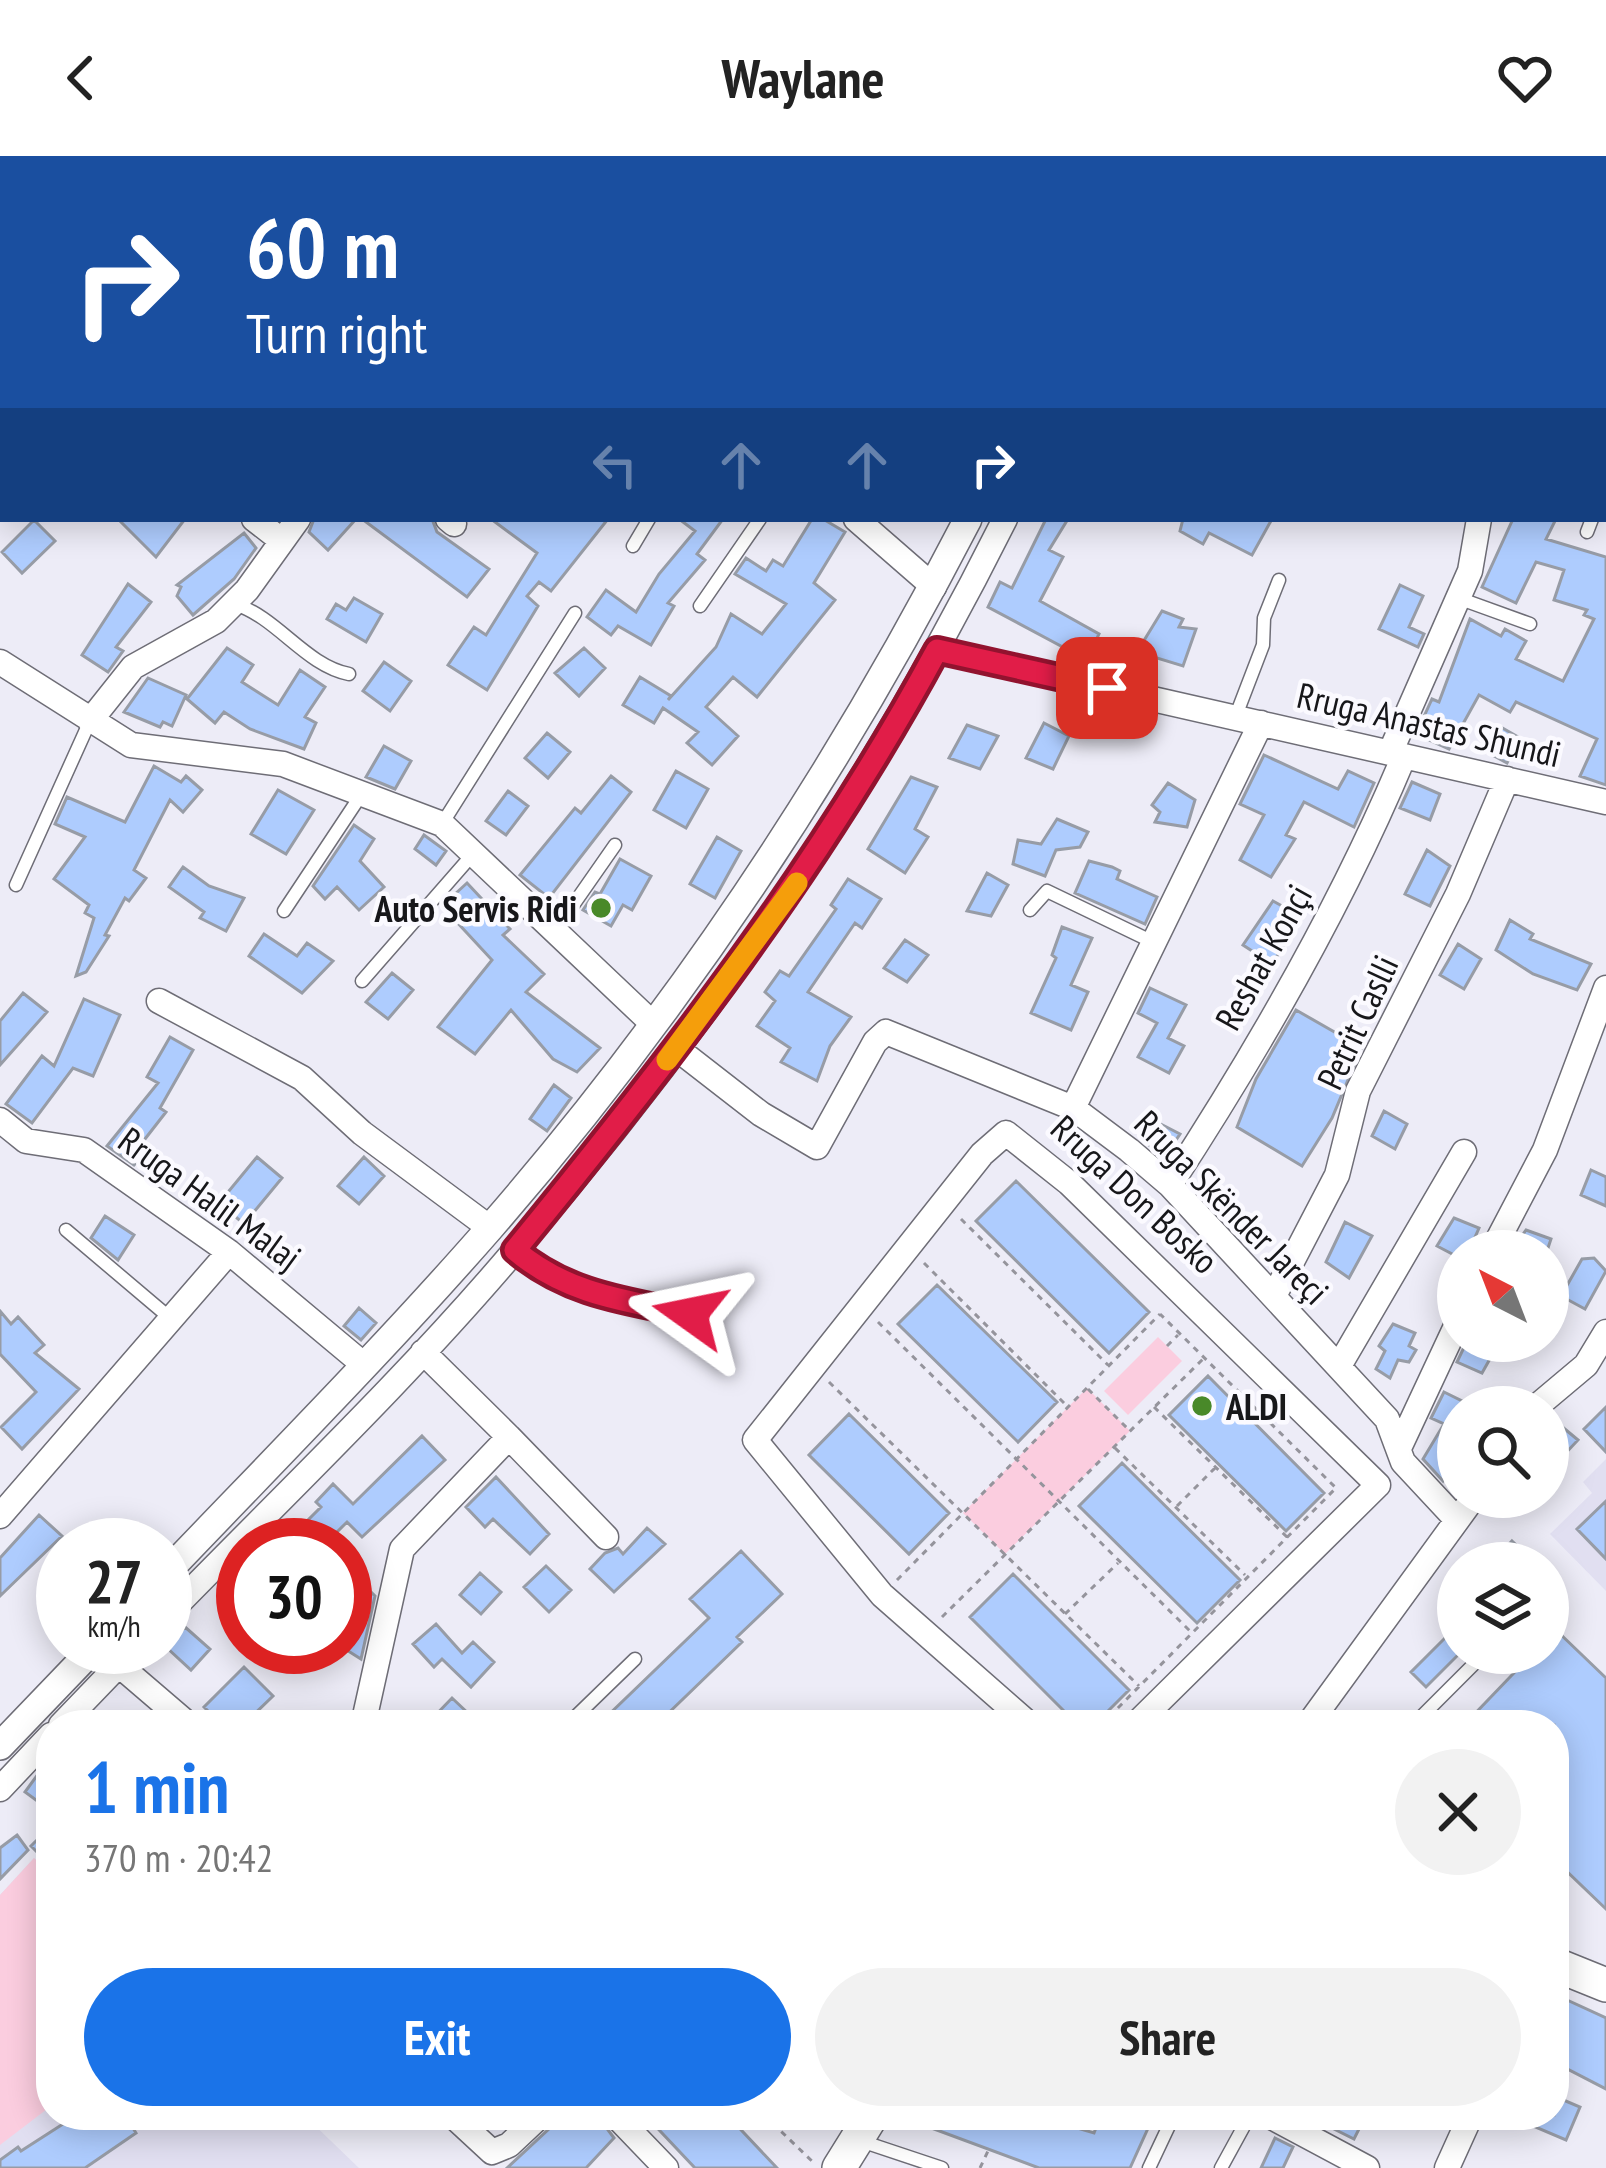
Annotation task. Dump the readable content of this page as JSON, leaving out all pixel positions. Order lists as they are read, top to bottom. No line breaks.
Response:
{"streets":{"street":["Rruga Anastas Shundi","Reshat Konçi","Petrit Caslli","Rruga Don Bosko","Rruga Halil Malaj","Rruga Skënder Jareçi"]},"crossings":[["Rruga Anastas Shundi","Reshat Konçi"],["Rruga Anastas Shundi","Petrit Caslli"],["Reshat Konçi","Rruga Skënder Jareçi"],["Petrit Caslli","Rruga Skënder Jareçi"]],"places":["Auto Servis Ridi","ALDI"],"north":"top left","page":{"header":"Waylane","turn":["60 m","Turn right"],"speed":"27 km/h","limit":"30","heading":["1 min","370 m · 20:42"],"buttons":["Exit","Share"]}}
